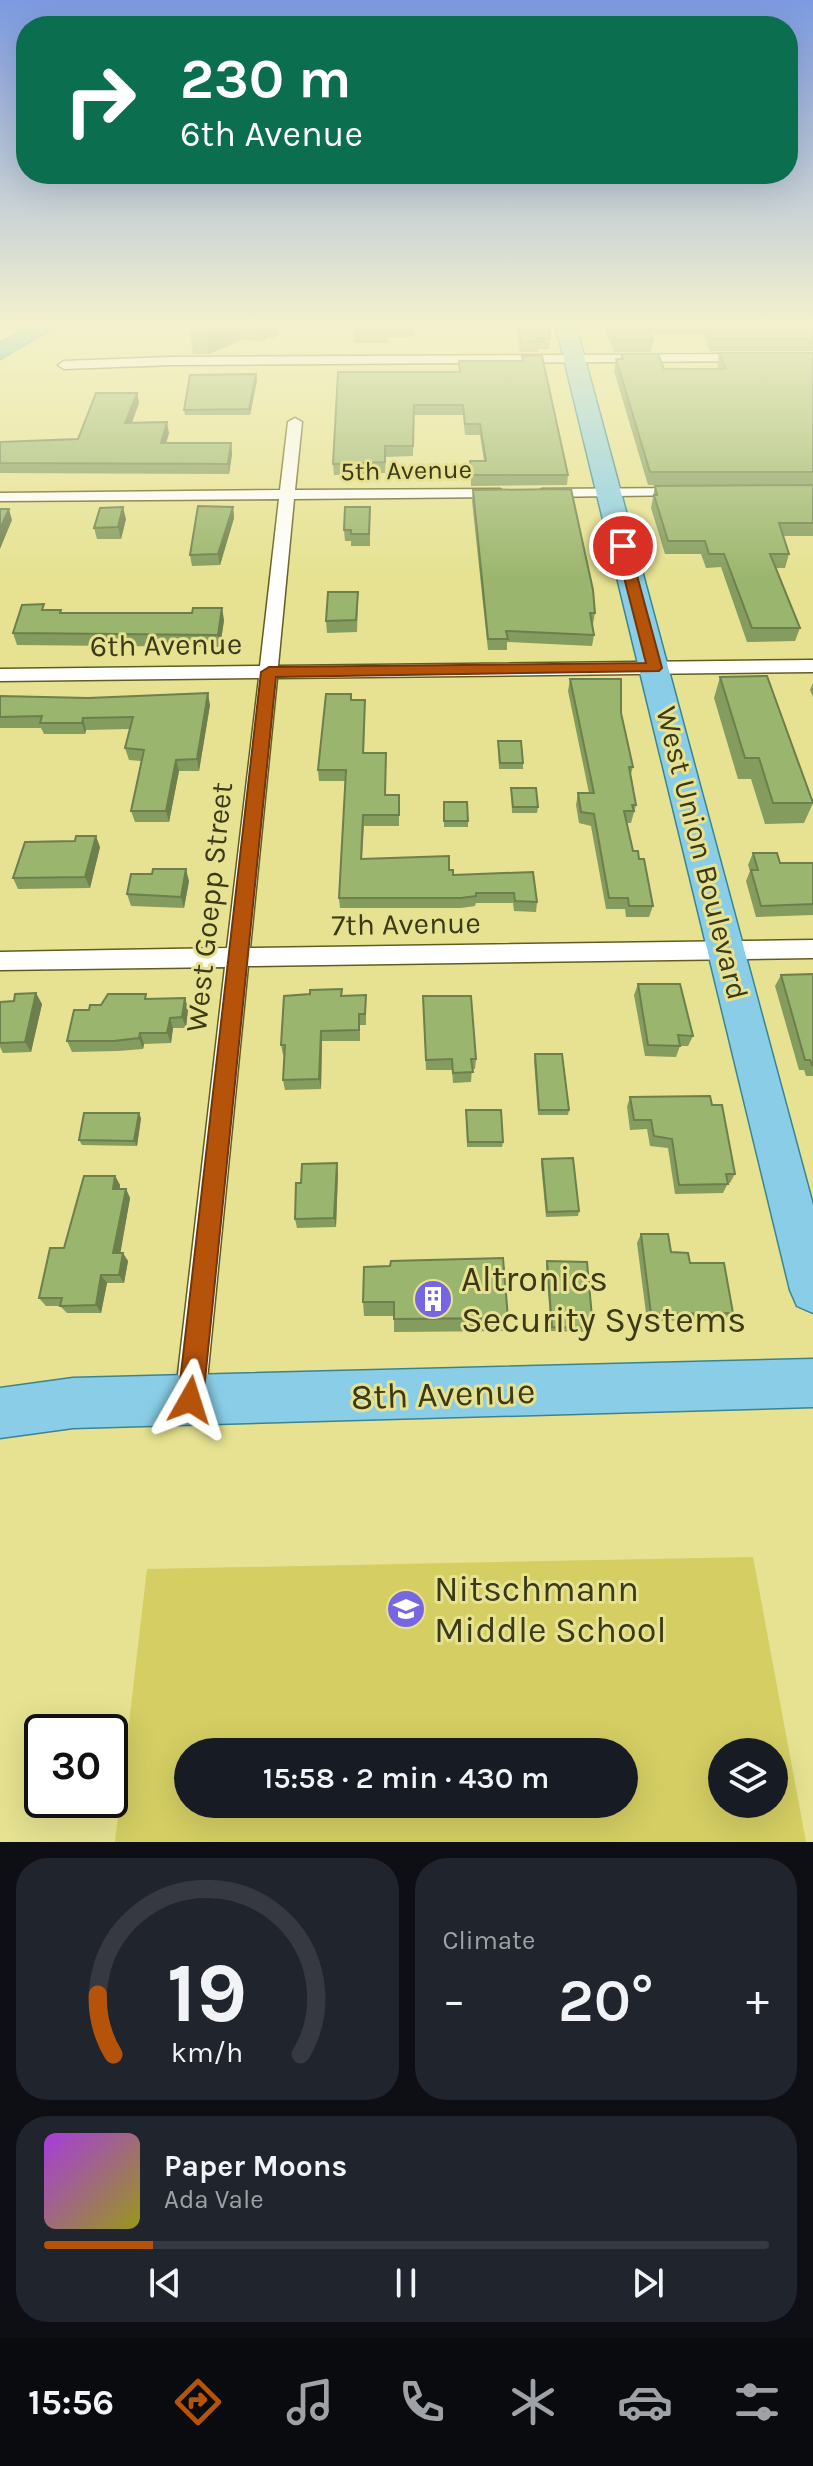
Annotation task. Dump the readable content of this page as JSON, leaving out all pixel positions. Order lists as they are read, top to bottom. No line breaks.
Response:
{"streets":{"main road":["West Union Boulevard","8th Avenue"],"street":["5th Avenue","6th Avenue","West Goepp Street","7th Avenue"]},"crossings":[["5th Avenue","West Union Boulevard"],["5th Avenue","West Goepp Street"],["6th Avenue","West Union Boulevard"],["6th Avenue","West Goepp Street"],["West Union Boulevard","7th Avenue"],["West Goepp Street","7th Avenue"],["West Goepp Street","8th Avenue"]],"places":{"building":["Altronics Security Systems"],"school or university":["Nitschmann Middle School"]},"page":{"turn":["230 m","6th Avenue"],"limit":"30","trip":"15:58 · 2 min · 430 m","tile":"Climate","heat":["−","20°","+"],"song":["Paper Moons","Ada Vale"],"tabs":"15:56","gauge":["19","km/h"]}}
